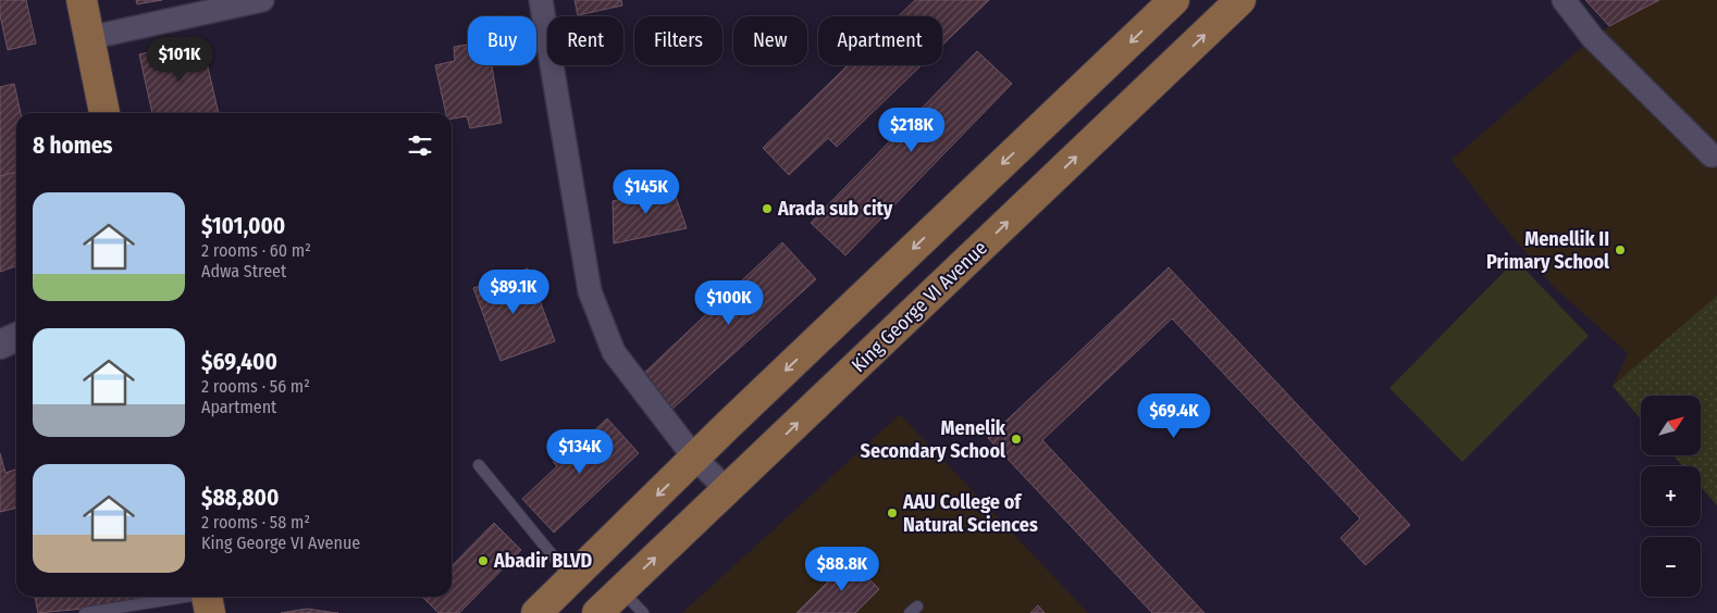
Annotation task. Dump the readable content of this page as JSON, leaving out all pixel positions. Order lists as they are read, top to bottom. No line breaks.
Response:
{"streets":{"main road":["King George VI Avenue"]},"places":["Arada sub city","Menellik II Primary School","Menelik Secondary School","AAU College of Natural Sciences","Abadir BLVD"],"north":"top right","page":{"chip":["Buy","Rent","Filters","New","Apartment"],"price":["$101K","$218K","$145K","$89.1K","$100K","$69.4K","$134K","$88.8K"],"heading":"8 homes","list":[{"name":"$101,000","note":"2 rooms · 60 m² · Adwa Street"},{"name":"$69,400","note":"2 rooms · 56 m² · Apartment"},{"name":"$88,800","note":"2 rooms · 58 m² · King George VI Avenue"}],"map_buttons":["+","−"]}}
